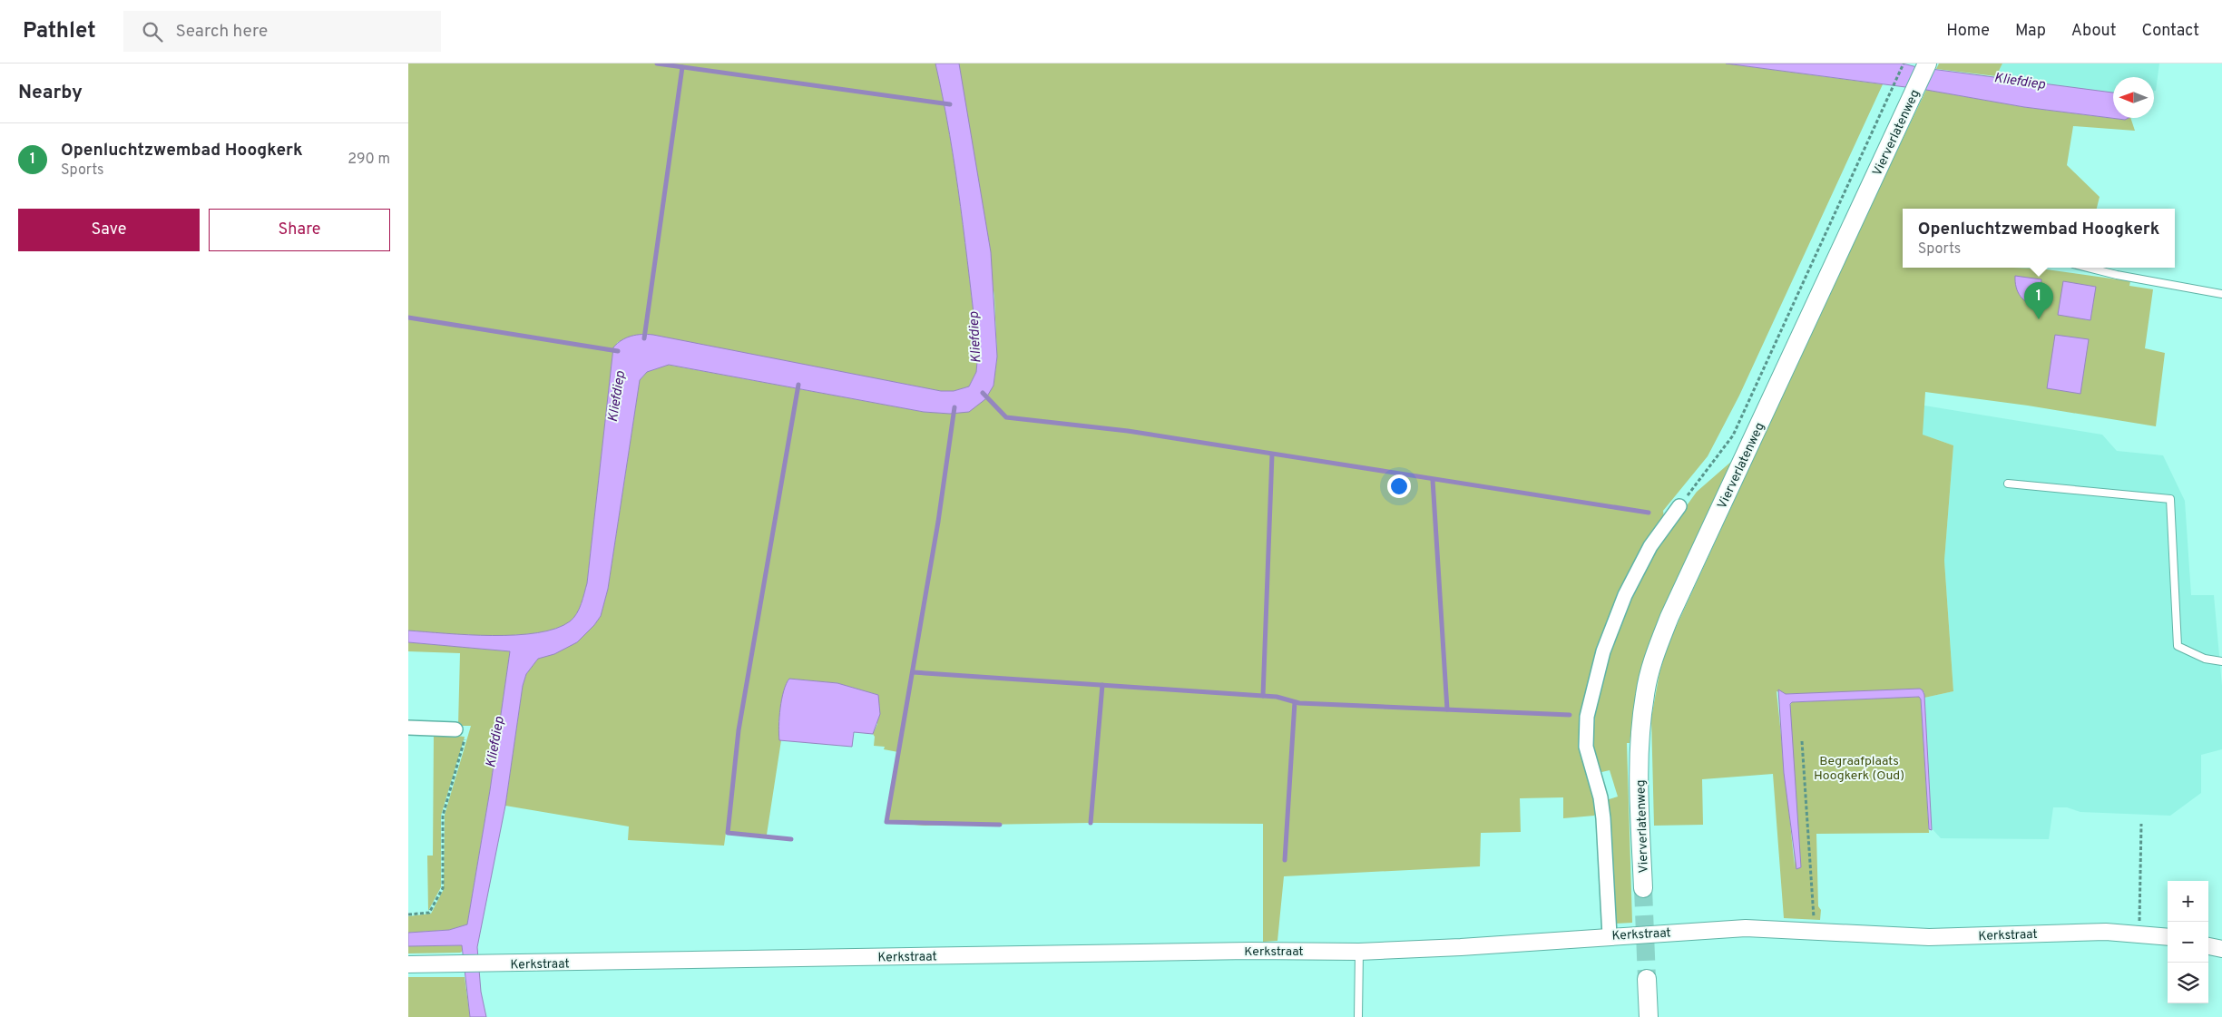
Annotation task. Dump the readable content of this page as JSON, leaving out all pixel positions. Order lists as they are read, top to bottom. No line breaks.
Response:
{"streets":{"main road":["Vierverlatenweg"],"street":["Kerkstraat"]},"water":["Kliefdiep"],"parks":["Begraafplaats Hoogkerk (Oud)"],"north":"left","page":{"header":"Pathlet","search":"Search here","nav":["Home","Map","About","Contact"],"heading":"Nearby","list":[{"mark":"1","name":"Openluchtzwembad Hoogkerk","note":"Sports","value":"290 m"}],"buttons":["Save","Share"],"popup":["Openluchtzwembad Hoogkerk","Sports"],"pins":"1","map_buttons":["+","−"]}}
